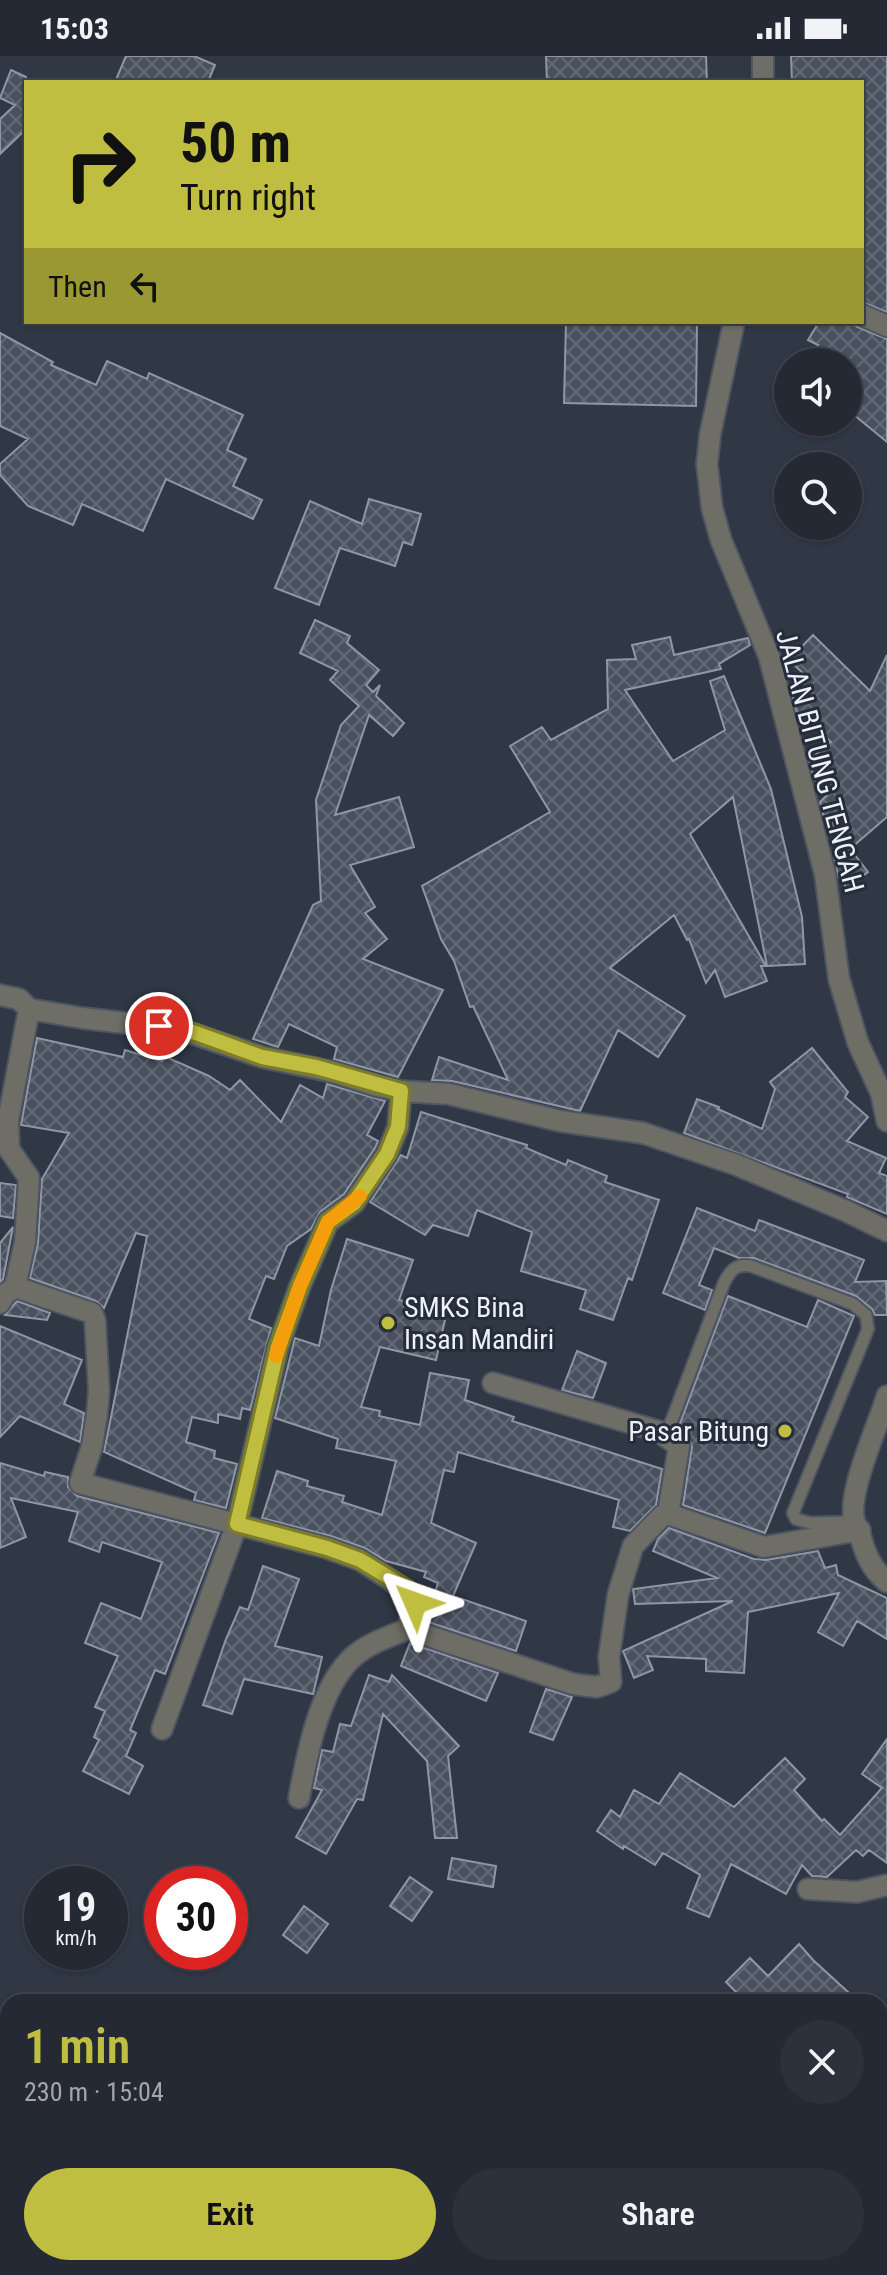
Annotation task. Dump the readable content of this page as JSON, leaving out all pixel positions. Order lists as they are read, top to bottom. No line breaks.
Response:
{"streets":{"street":["JALAN BITUNG TENGAH"]},"places":["SMKS Bina Insan Mandiri","Pasar Bitung"],"page":{"status":"15:03","turn":["50 m","Turn right"],"then":"Then","speed":"19 km/h","limit":"30","heading":["1 min","230 m · 15:04"],"buttons":["Exit","Share"]}}
